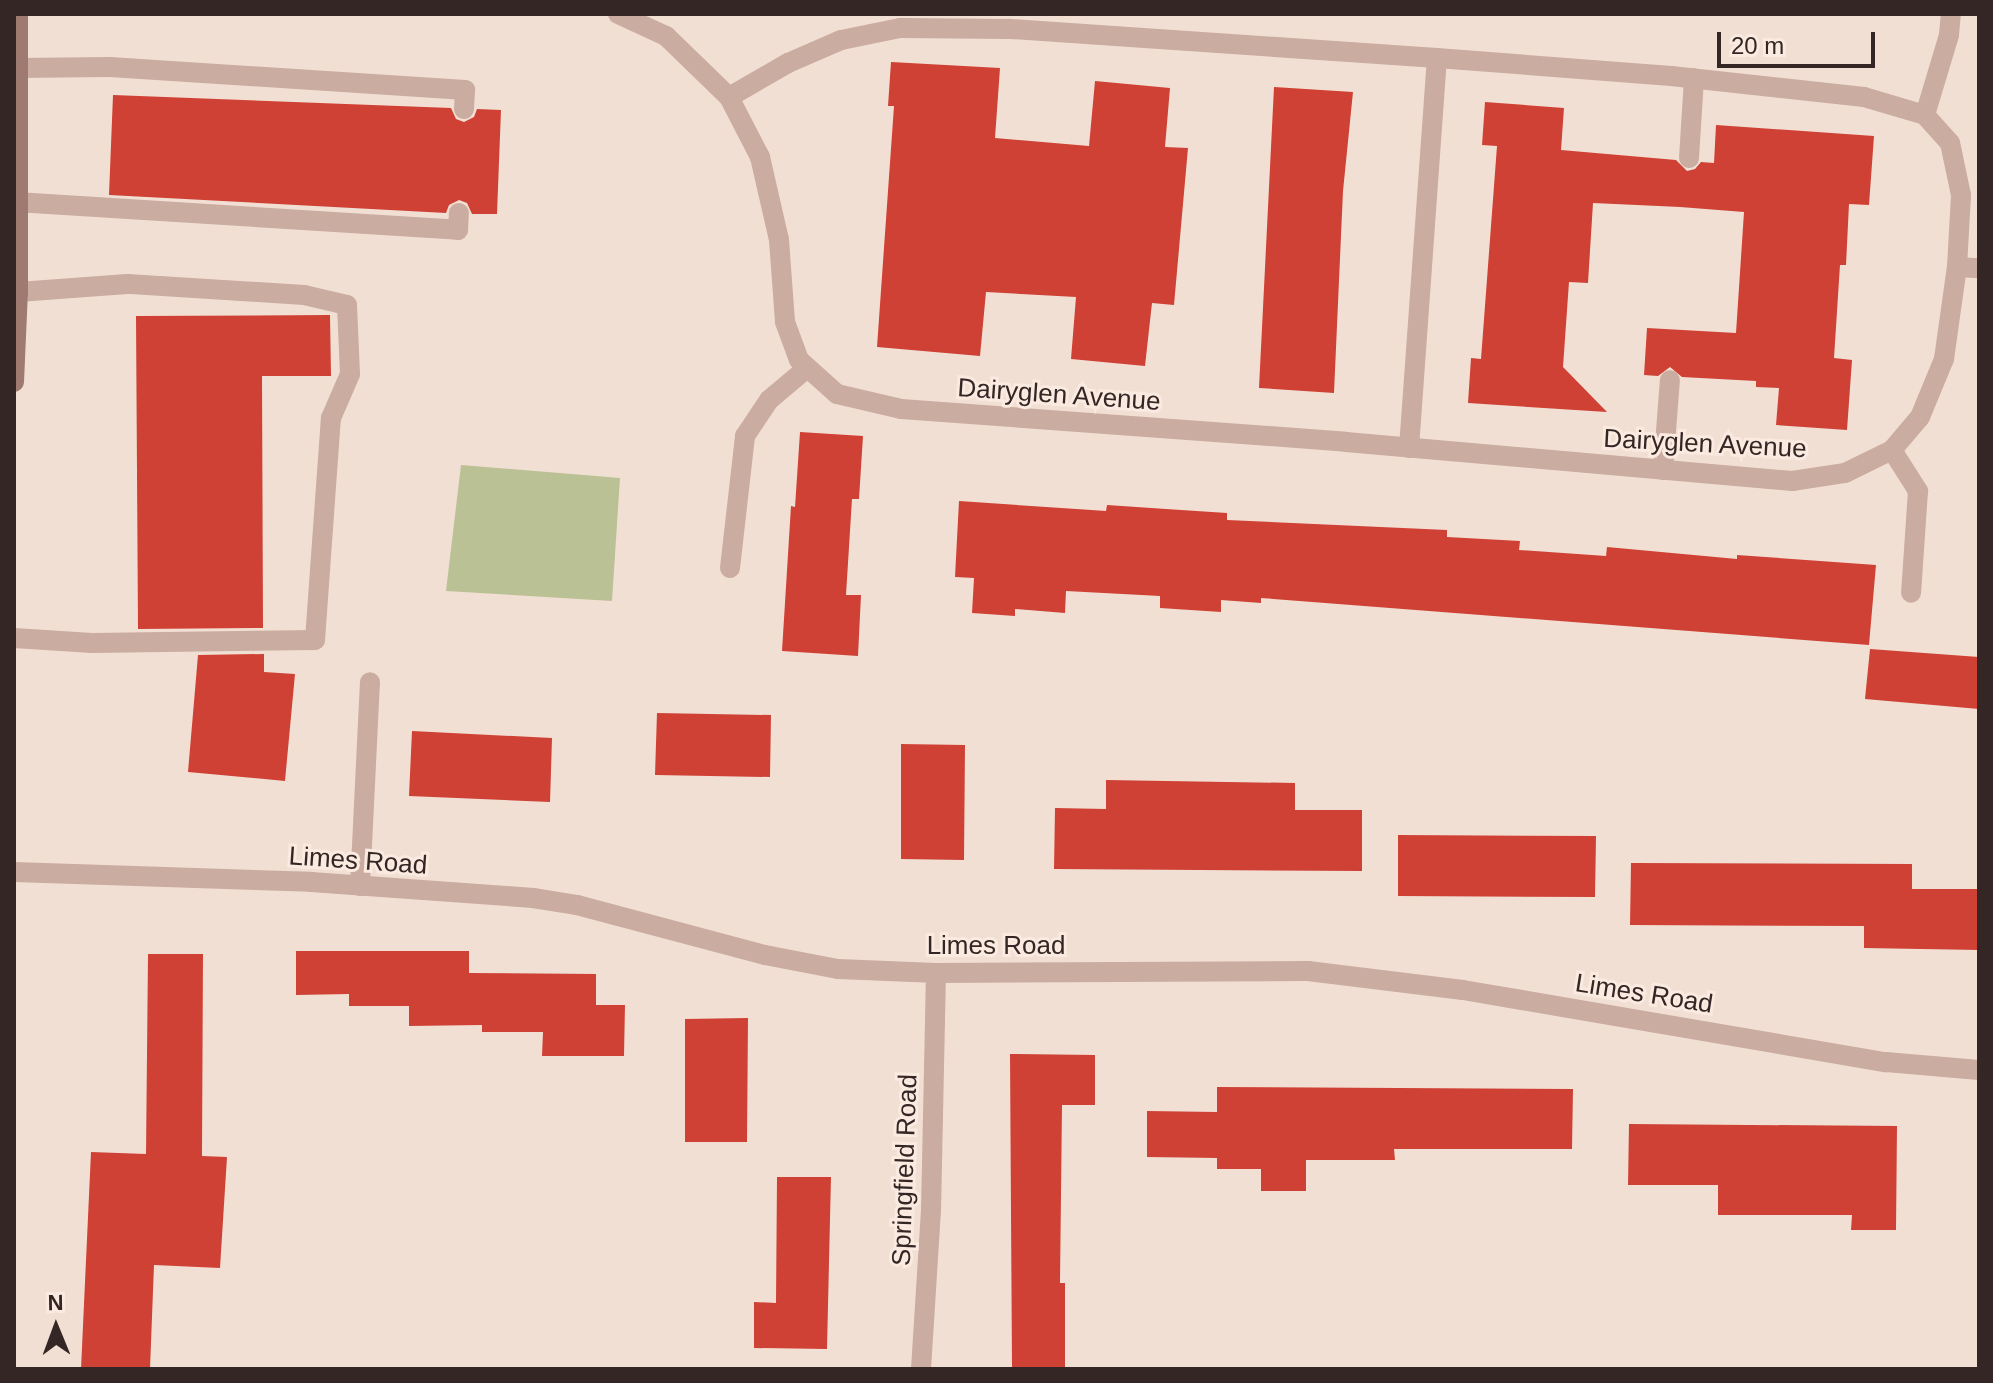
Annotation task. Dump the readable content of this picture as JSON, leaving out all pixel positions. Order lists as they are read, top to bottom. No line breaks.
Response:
{"streets":{"street":["Dairyglen Avenue","Limes Road","Springfield Road"]},"crossings":[["Limes Road","Springfield Road"]],"scale_bar":"20 m","north":"top"}
